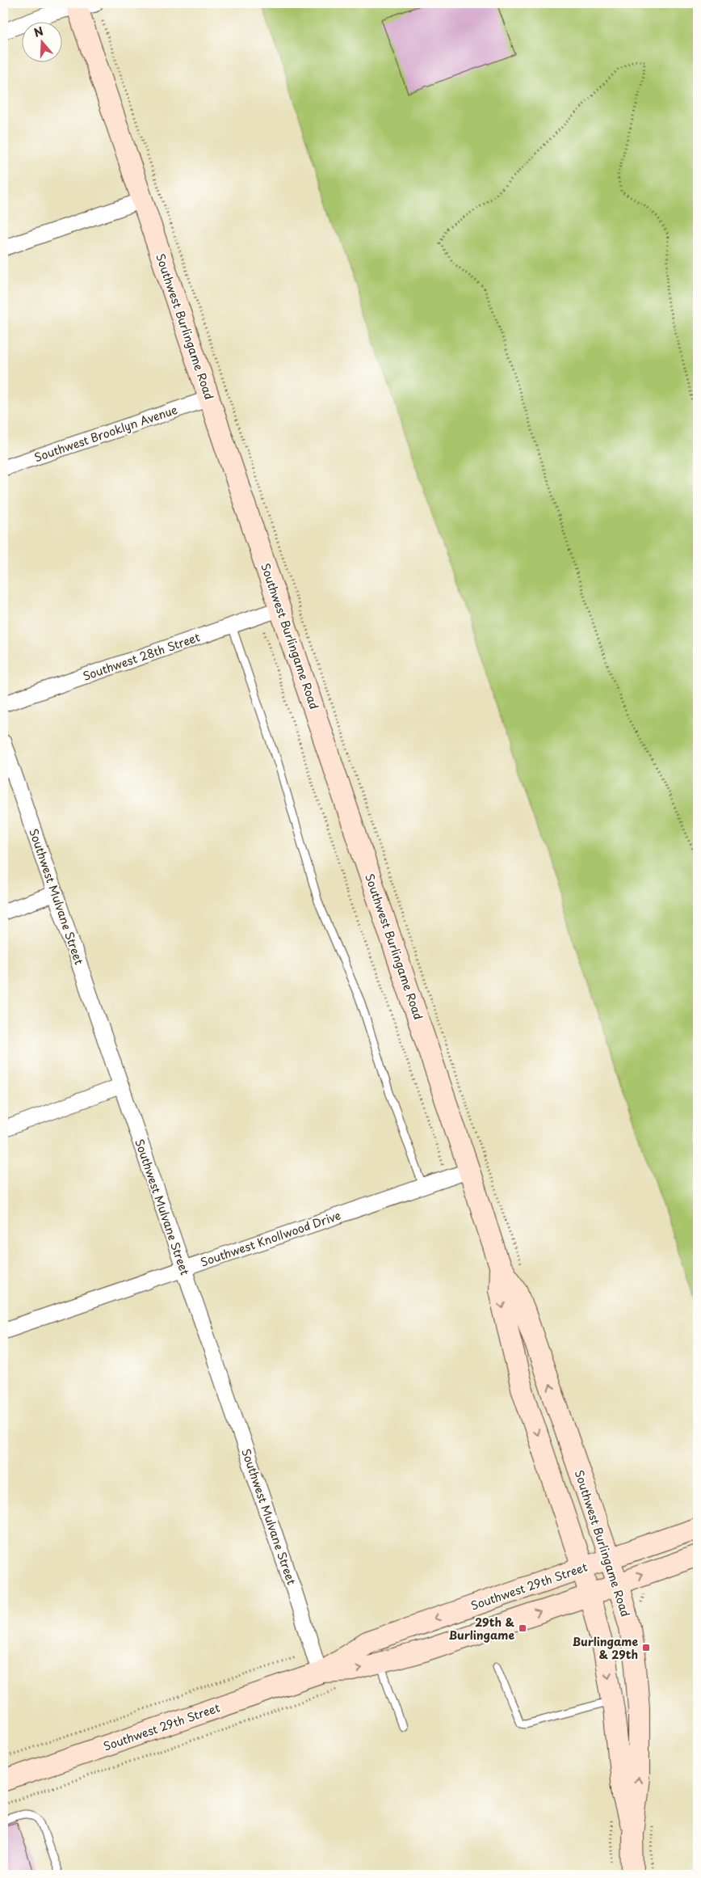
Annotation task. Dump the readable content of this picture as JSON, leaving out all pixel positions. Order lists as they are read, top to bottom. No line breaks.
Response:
{"streets":{"main road":["Southwest Burlingame Road","Southwest 29th Street"],"street":["Southwest Brooklyn Avenue","Southwest 28th Street","Southwest Mulvane Street","Southwest Knollwood Drive"]},"crossings":[["Southwest Burlingame Road","Southwest Brooklyn Avenue"],["Southwest Burlingame Road","Southwest 28th Street"],["Southwest Burlingame Road","Southwest Knollwood Drive"],["Southwest Burlingame Road","Southwest 29th Street"],["Southwest Mulvane Street","Southwest Knollwood Drive"],["Southwest Mulvane Street","Southwest 29th Street"]],"places":{"transit":["29th & Burlingame","Burlingame & 29th"]},"north":"top"}
